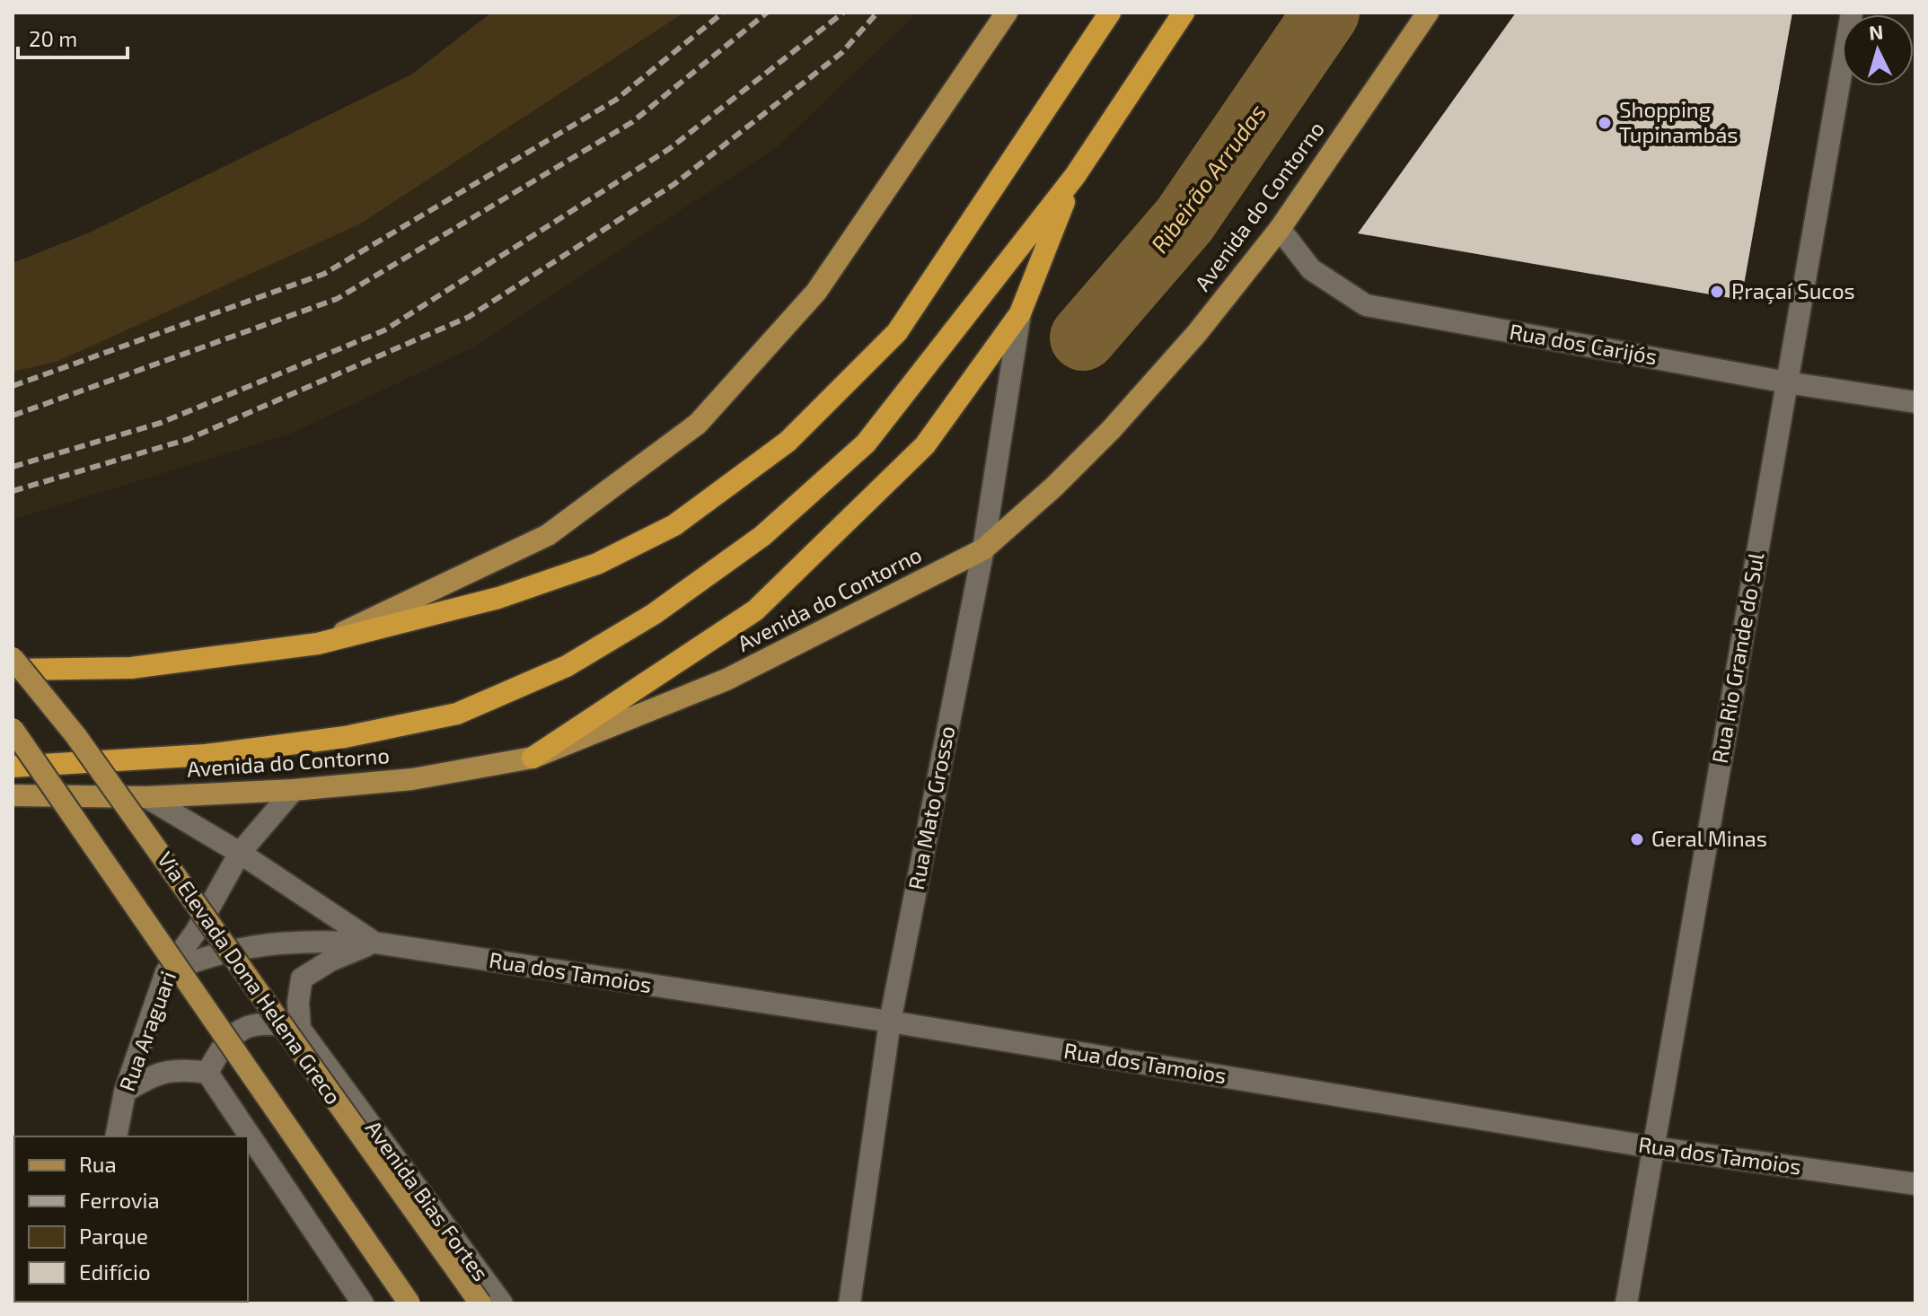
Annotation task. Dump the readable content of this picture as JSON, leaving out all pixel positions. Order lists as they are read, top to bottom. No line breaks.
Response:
{"streets":{"highway":["Avenida do Contorno"],"main road":["Via Elevada Dona Helena Greco"],"street":["Rua dos Carijós","Rua Rio Grande do Sul","Rua Mato Grosso","Rua dos Tamoios","Rua Araguari","Avenida Bias Fortes"]},"crossings":[["Avenida do Contorno","Rua dos Carijós"],["Avenida do Contorno","Rua Mato Grosso"],["Avenida do Contorno","Rua dos Tamoios"],["Avenida do Contorno","Rua Araguari"],["Rua dos Carijós","Rua Rio Grande do Sul"],["Rua Rio Grande do Sul","Rua dos Tamoios"],["Rua Mato Grosso","Rua dos Tamoios"],["Rua dos Tamoios","Rua Araguari"]],"water":["Ribeirão Arrudas"],"places":["Shopping Tupinambás","Praçaí Sucos","Geral Minas"],"legend":["Rua","Ferrovia","Parque","Edifício"],"scale_bar":"20 m","north":"top"}
